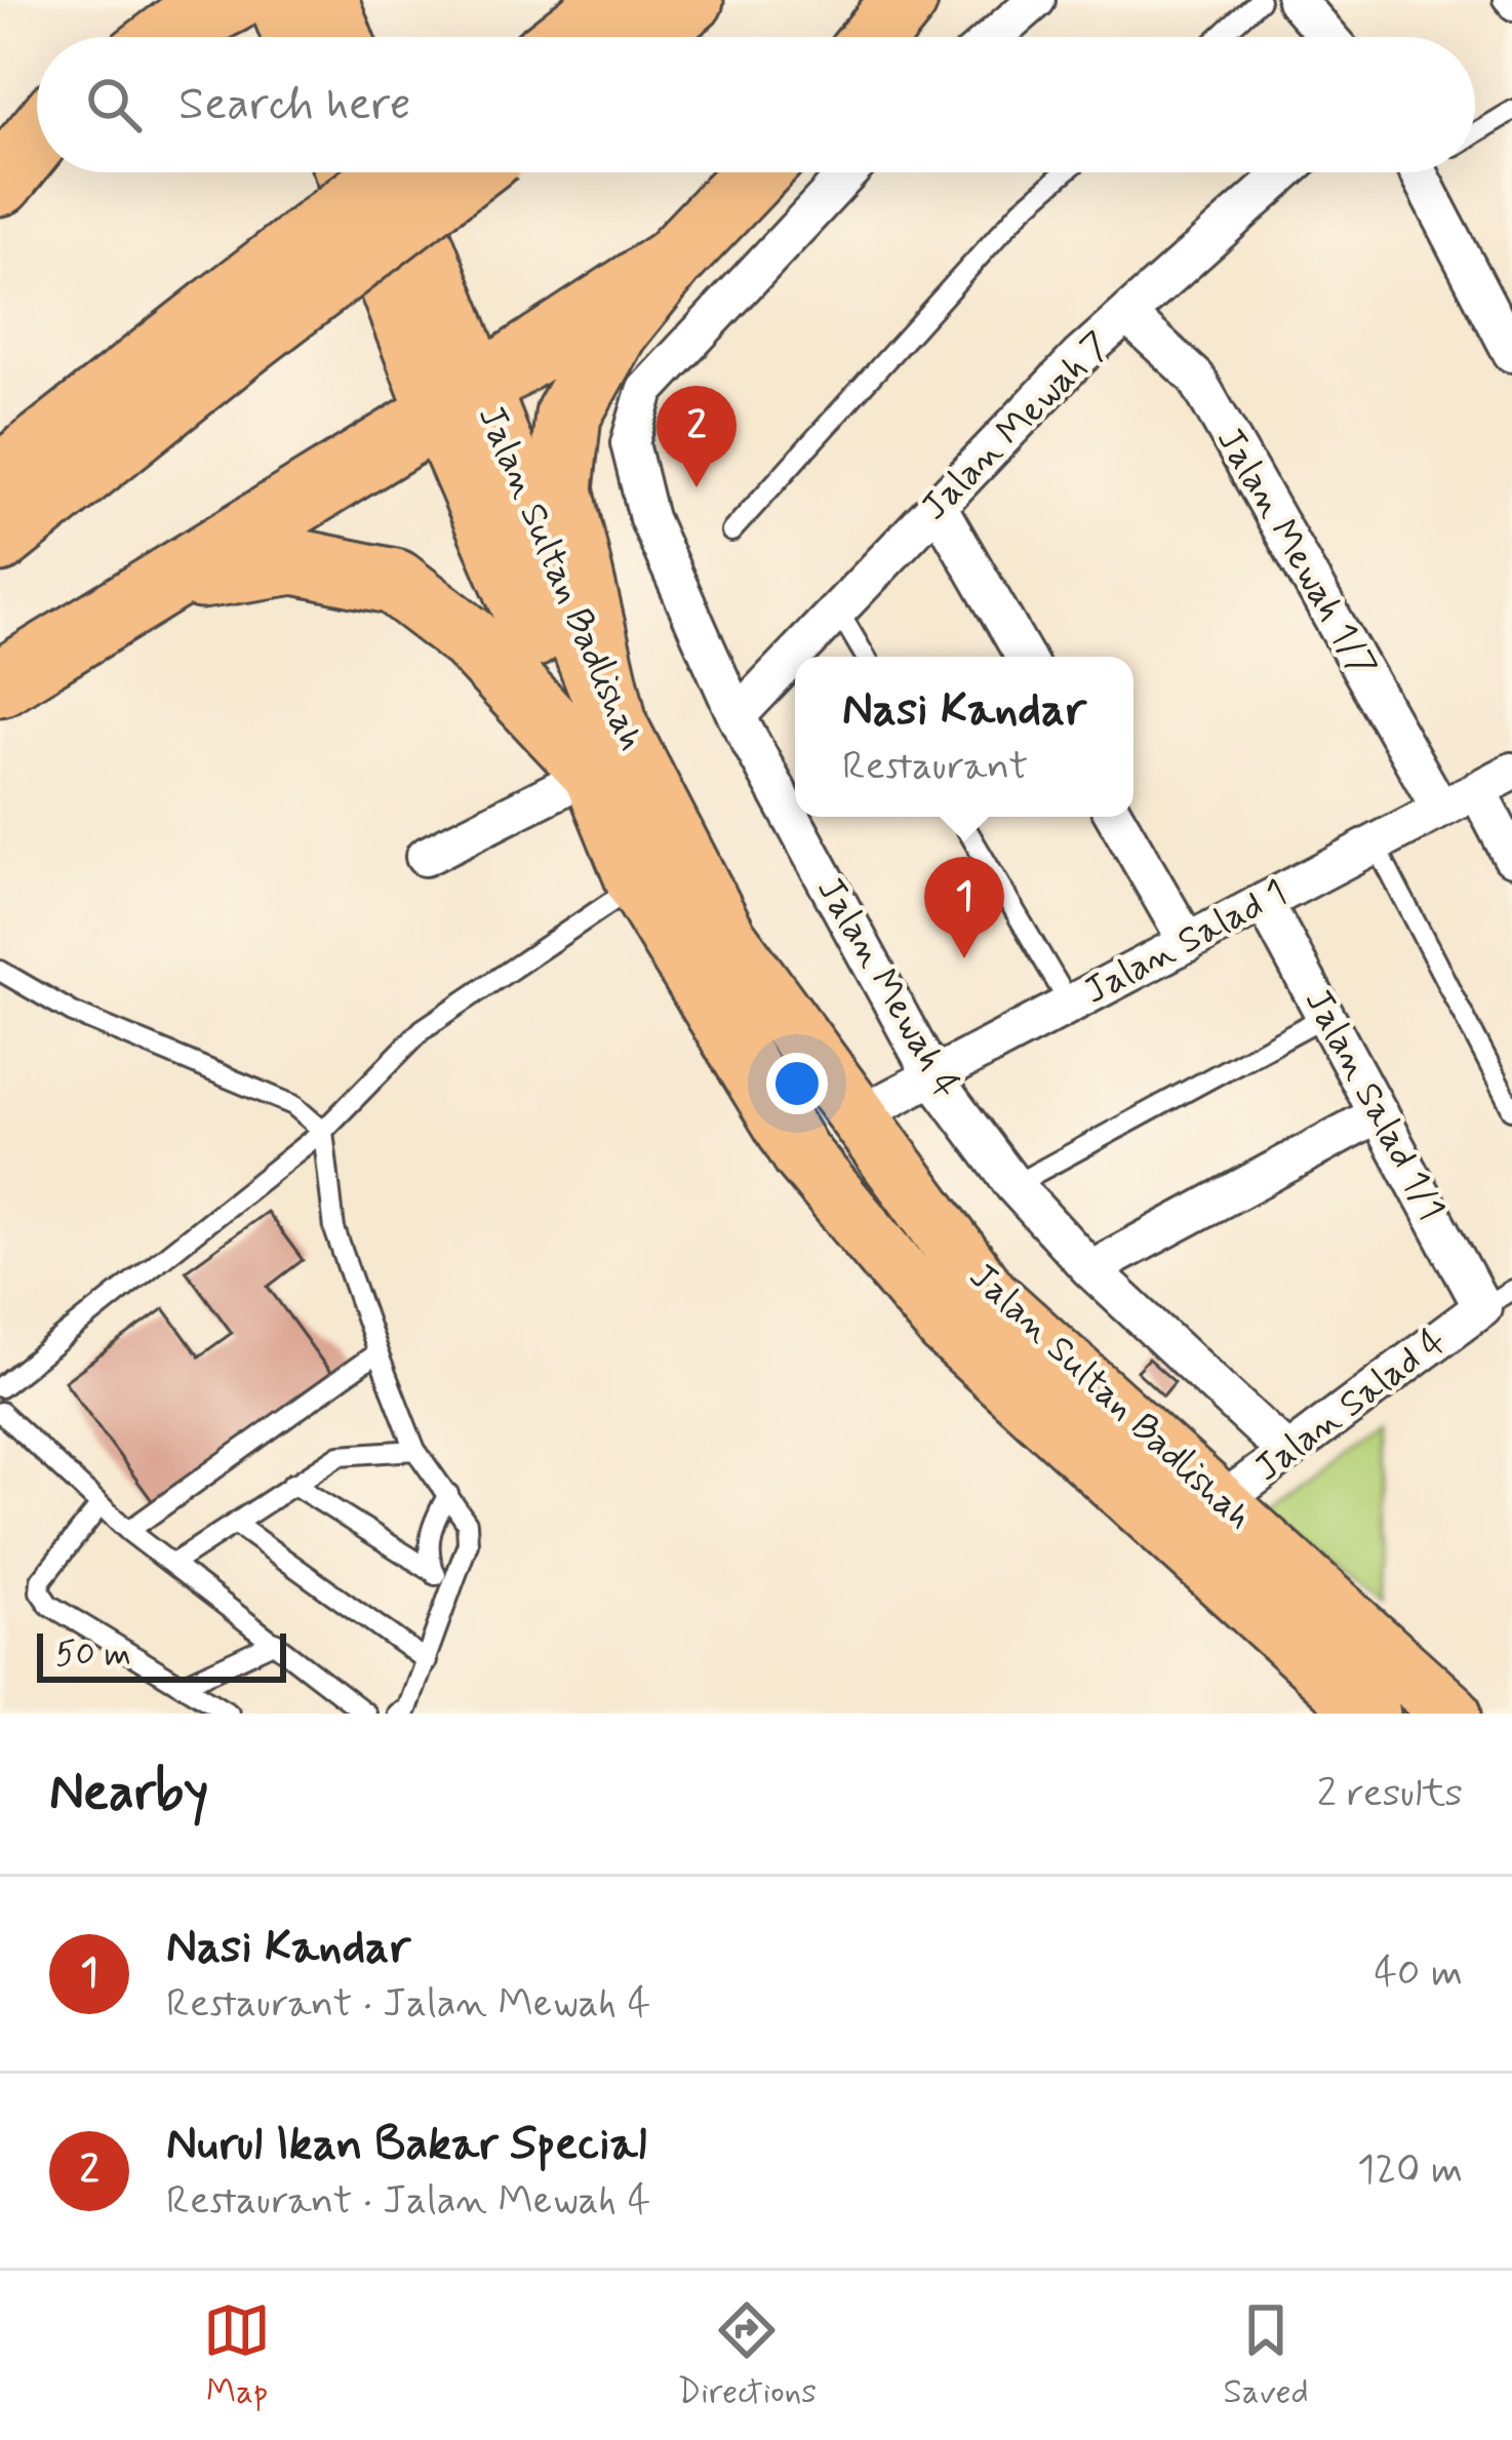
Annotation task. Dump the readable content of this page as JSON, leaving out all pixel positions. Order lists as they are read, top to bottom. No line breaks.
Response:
{"streets":{"main road":["Jalan Sultan Badlishah"],"street":["Jalan Mewah 7","Jalan Mewah 1/7","Jalan Salad 1","Jalan Mewah 4","Jalan Salad 1/1","Jalan Salad 4"]},"crossings":[["Jalan Mewah 7","Jalan Mewah 1/7"],["Jalan Mewah 7","Jalan Mewah 4"],["Jalan Mewah 1/7","Jalan Salad 1"],["Jalan Sultan Badlishah","Jalan Salad 1"],["Jalan Sultan Badlishah","Jalan Salad 4"],["Jalan Salad 1","Jalan Mewah 4"],["Jalan Salad 1","Jalan Salad 1/1"],["Jalan Mewah 4","Jalan Salad 4"],["Jalan Salad 1/1","Jalan Salad 4"]],"scale_bar":"50 m","page":{"search":"Search here","pins":["2","1"],"popup":["Nasi Kandar","Restaurant"],"scale":"50 m","heading":["Nearby","2 results"],"list":[{"mark":"1","name":"Nasi Kandar","note":"Restaurant · Jalan Mewah 4","value":"40 m"},{"mark":"2","name":"Nurul Ikan Bakar Special","note":"Restaurant · Jalan Mewah 4","value":"120 m"}],"nav":["Map","Directions","Saved"]}}
